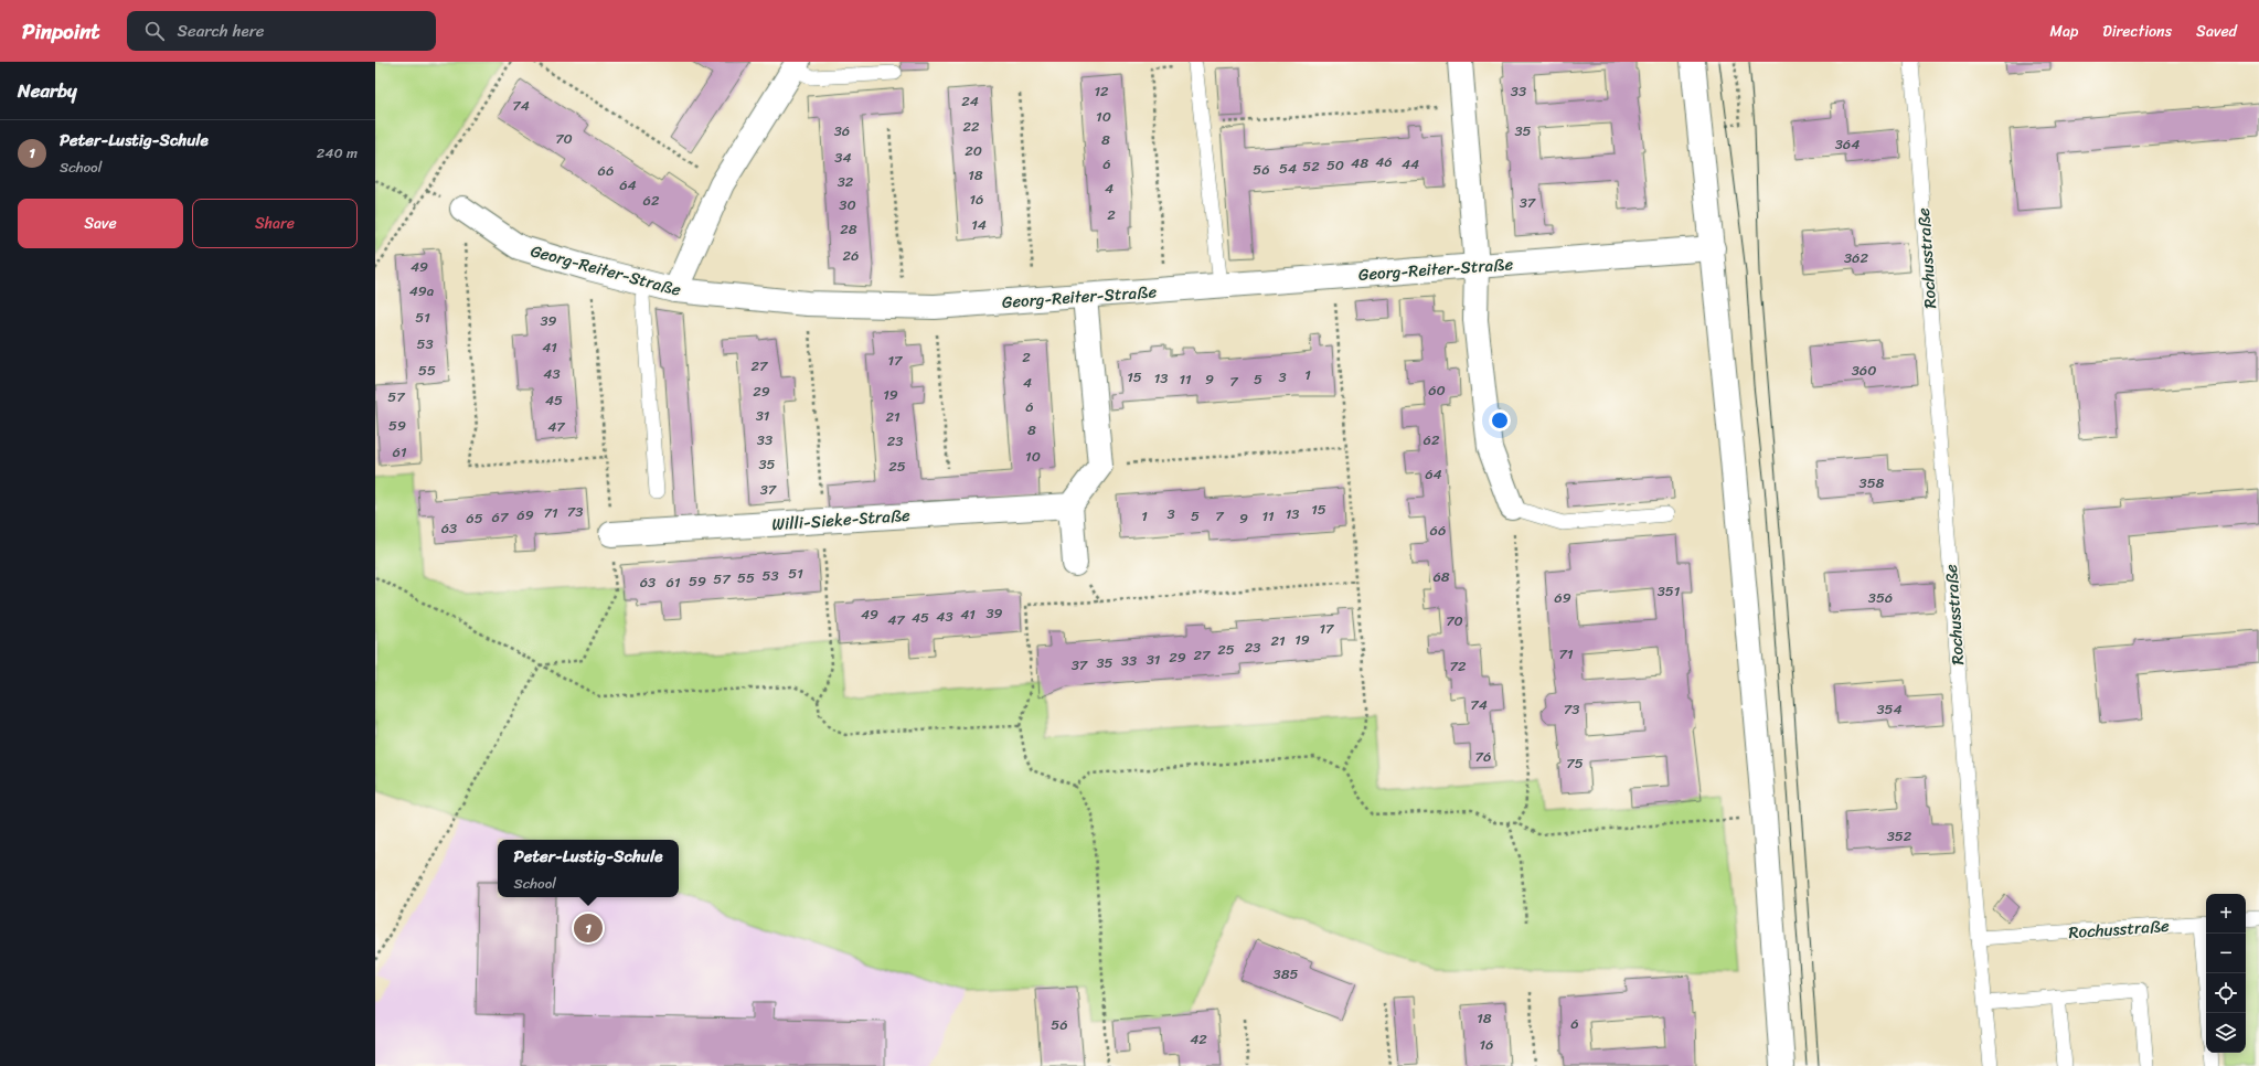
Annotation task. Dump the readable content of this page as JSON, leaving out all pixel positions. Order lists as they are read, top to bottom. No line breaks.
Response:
{"streets":{"street":["Georg-Reiter-Straße","Willi-Sieke-Straße"],"lane":["Rochusstraße"]},"house_numbers":["12","33","24","74","10","22","36","35","70","8","364","20","34","46","48","6","44","50","52","54","56","66","18","32","64","4","16","62","37","30","2","14","28","26","362","49","49a","51","39","53","41","2","17","27","55","360","43","1","15","3","13","11","9","5","7","4","60","29","19","57","45","6","31","21","59","47","8","33","62","23","61","10","35","25","64","358","37","15","73","71","3","13","69","1","5","7","11","67","65","9","63","66","51","53","68","55","57","59","63","61","351","69","356","39","49","41","43","45","47","70","17","19","21","23","25","71","27","29","31","33","35","37","72","74","73","354","76","75","352","385","18","6","56","42","16"],"page":{"header":"Pinpoint","search":"Search here","nav":["Map","Directions","Saved"],"heading":"Nearby","list":[{"mark":"1","name":"Peter-Lustig-Schule","note":"School","value":"240 m"}],"buttons":["Save","Share"],"popup":["Peter-Lustig-Schule","School"],"map_buttons":["+","−"],"pins":"1"}}
